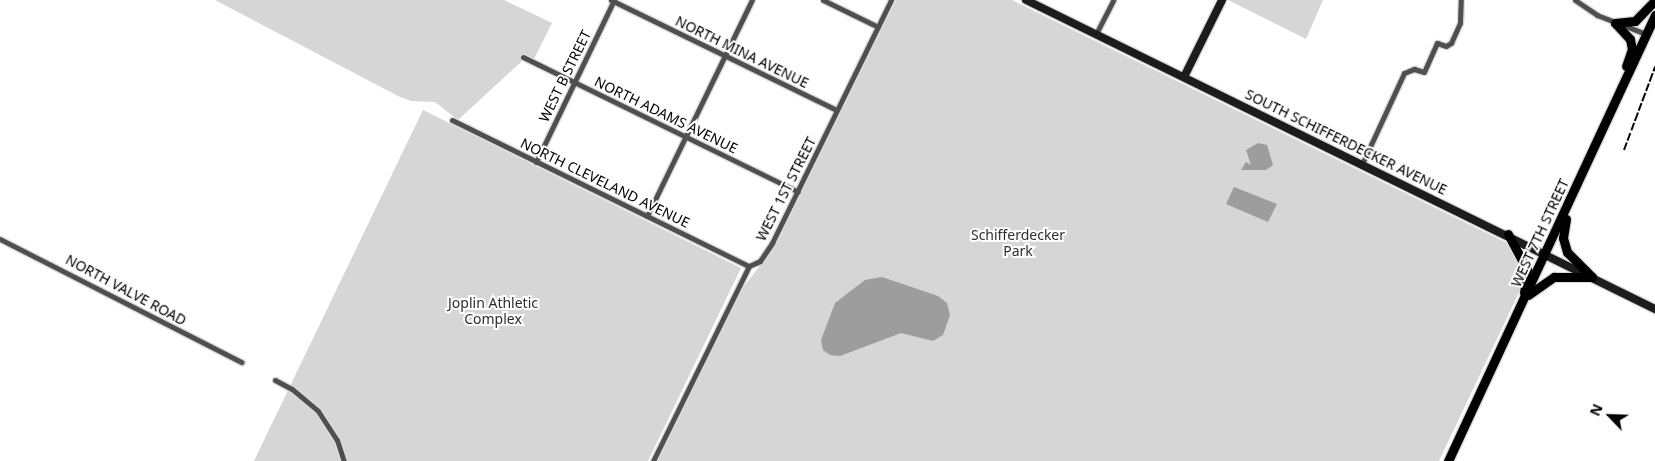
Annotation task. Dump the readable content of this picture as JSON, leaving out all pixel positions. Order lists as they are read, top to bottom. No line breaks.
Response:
{"streets":{"main road":["SOUTH SCHIFFERDECKER AVENUE","WEST 7TH STREET"],"street":["NORTH MINA AVENUE","WEST B STREET","NORTH ADAMS AVENUE","NORTH CLEVELAND AVENUE","WEST 1ST STREET","NORTH VALVE ROAD"]},"crossings":[["NORTH MINA AVENUE","WEST B STREET"],["NORTH MINA AVENUE","WEST 1ST STREET"],["WEST B STREET","NORTH ADAMS AVENUE"],["WEST B STREET","NORTH CLEVELAND AVENUE"],["NORTH ADAMS AVENUE","WEST 1ST STREET"],["SOUTH SCHIFFERDECKER AVENUE","WEST 7TH STREET"],["NORTH CLEVELAND AVENUE","WEST 1ST STREET"]],"parks":["Schifferdecker Park","Joplin Athletic Complex"],"north":"top left"}
